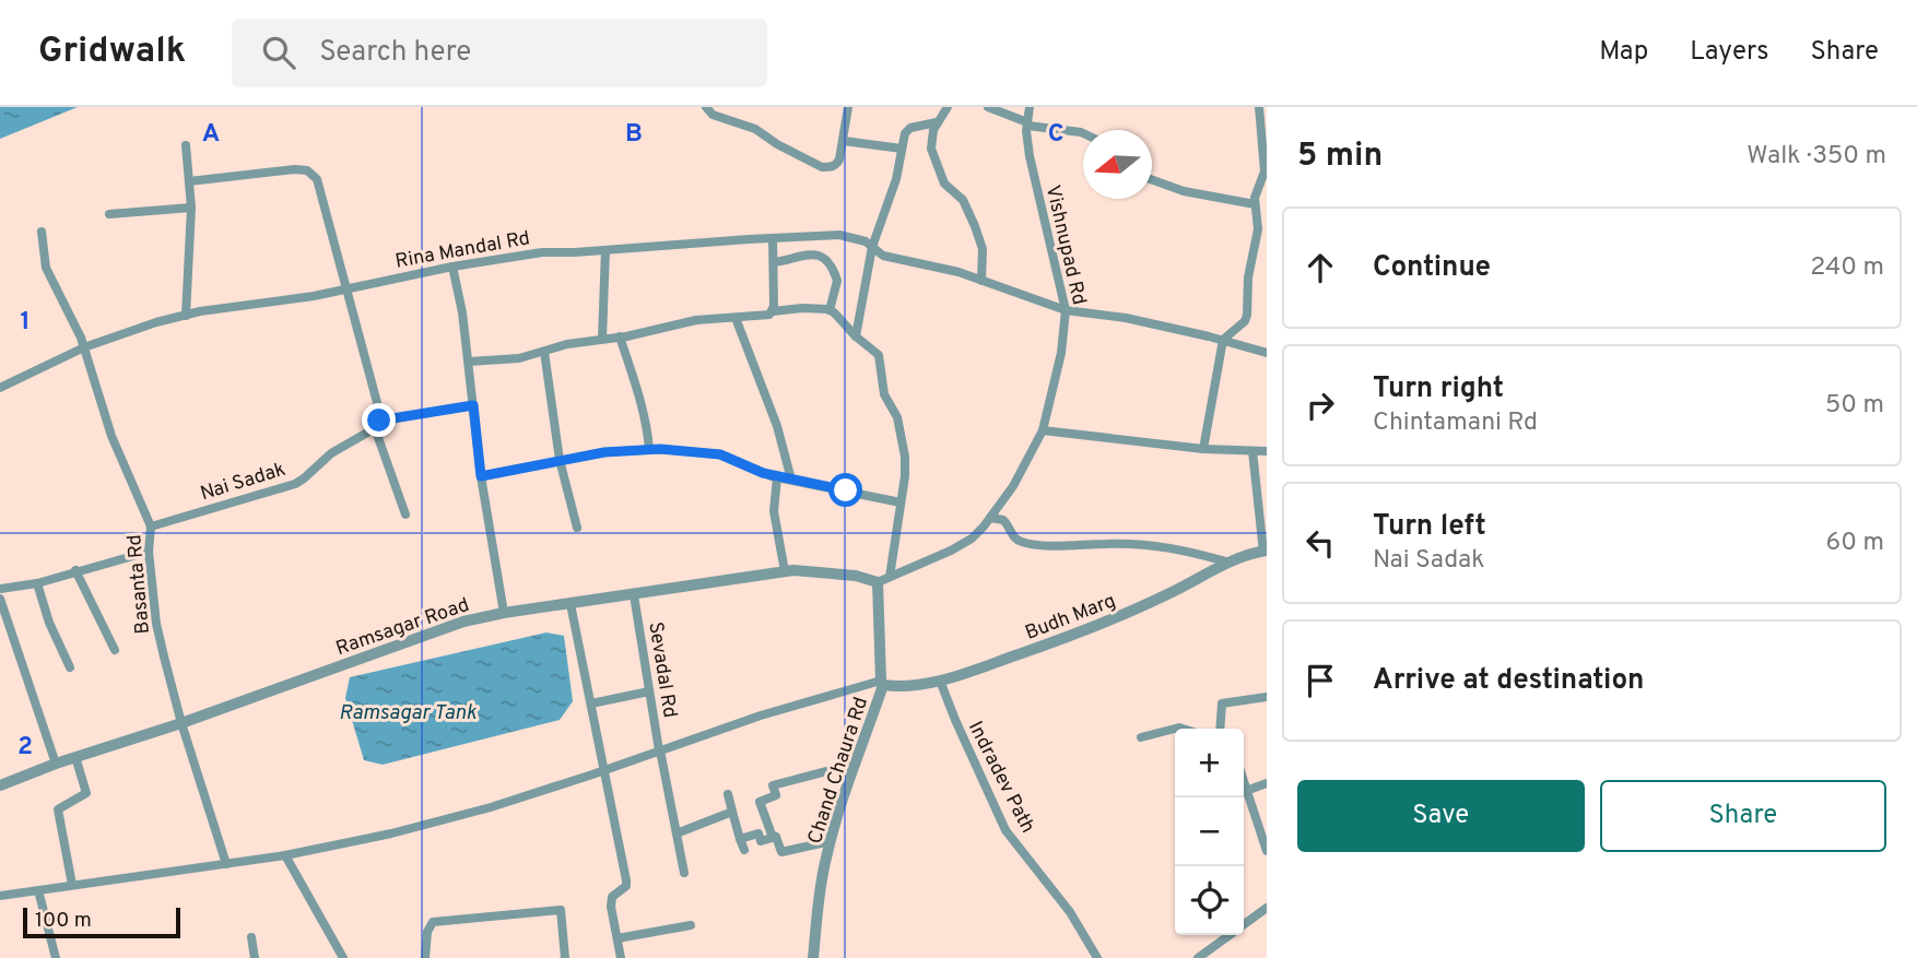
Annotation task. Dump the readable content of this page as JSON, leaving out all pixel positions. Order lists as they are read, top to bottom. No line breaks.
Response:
{"streets":{"street":["Vishnupad Rd","Rina Mandal Rd","Nai Sadak","Basanta Rd","Budh Marg","Ramsagar Road","Sevadal Rd","Chand Chaura Rd","Indradev Path"]},"crossings":[["Vishnupad Rd","Rina Mandal Rd"],["Vishnupad Rd","Ramsagar Road"],["Rina Mandal Rd","Basanta Rd"],["Nai Sadak","Basanta Rd"],["Basanta Rd","Ramsagar Road"],["Budh Marg","Chand Chaura Rd"],["Budh Marg","Indradev Path"],["Ramsagar Road","Sevadal Rd"]],"water":["Ramsagar Tank"],"scale_bar":"100 m","north":"left","page":{"header":"Gridwalk","search":"Search here","nav":["Map","Layers","Share"],"heading":["5 min","Walk · 350 m"],"list":[["Continue","240 m"],["Turn right","Chintamani Rd","50 m"],["Turn left","Nai Sadak","60 m"],"Arrive at destination"],"map_buttons":["+","−"],"buttons":["Save","Share"],"scale":"100 m"},"grid":{"columns":["A","B","C"],"rows":["1","2"]}}
